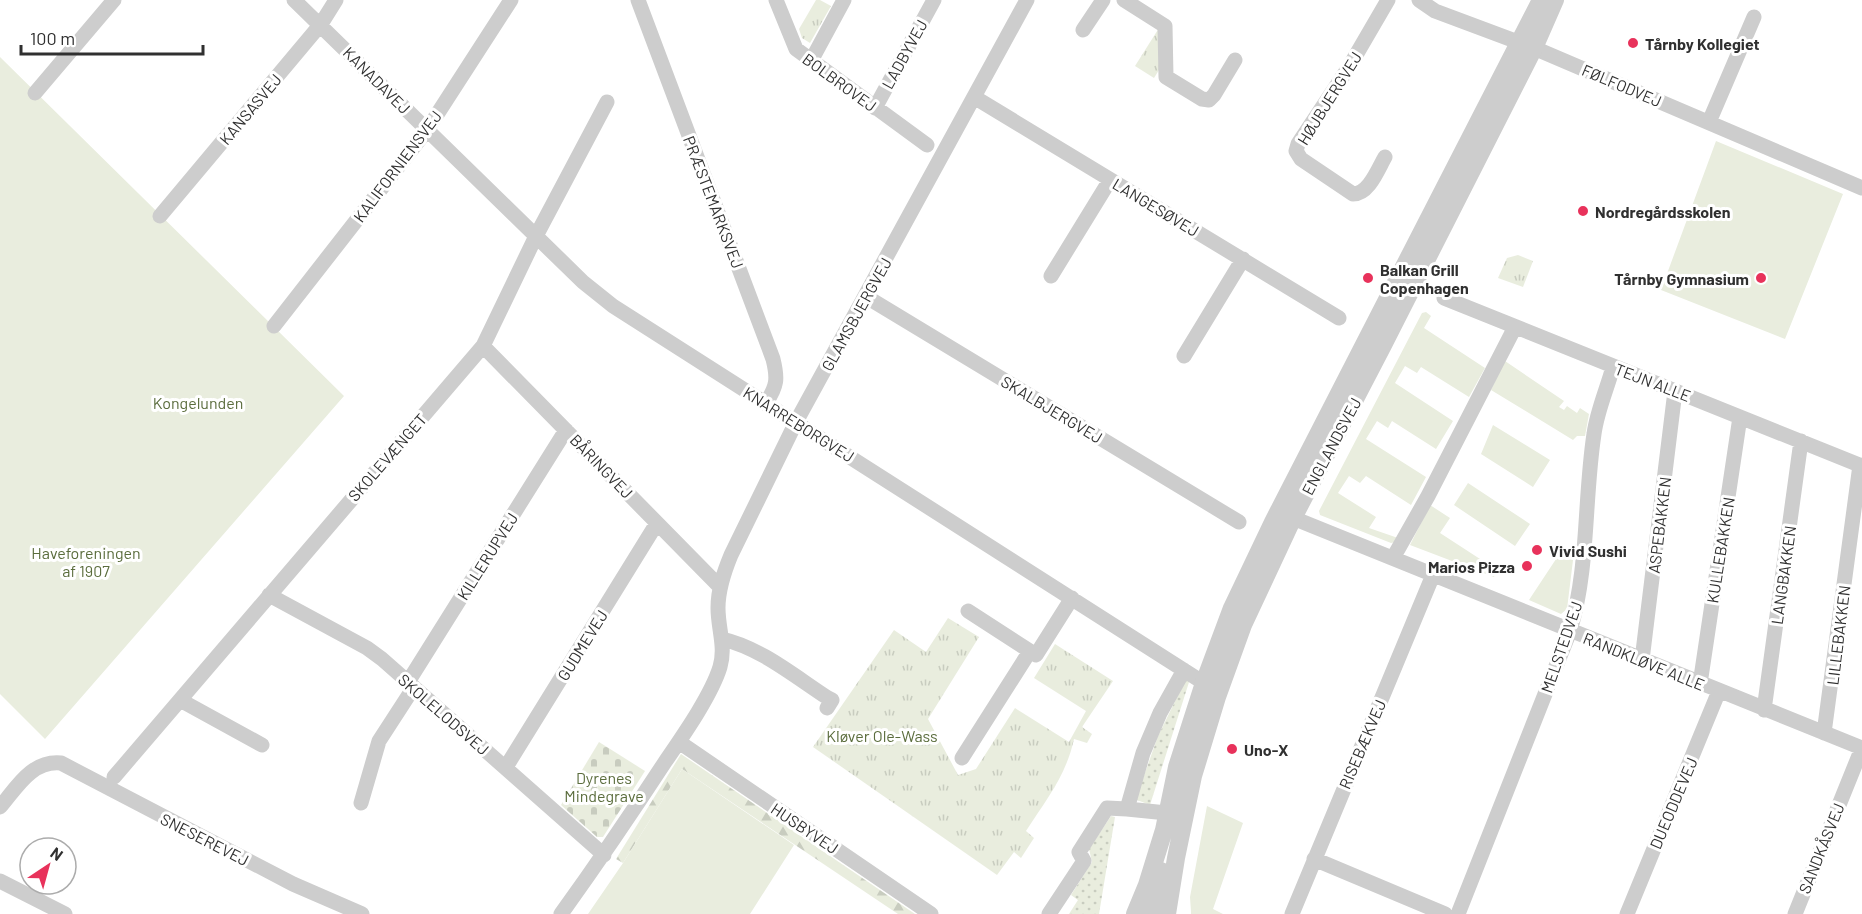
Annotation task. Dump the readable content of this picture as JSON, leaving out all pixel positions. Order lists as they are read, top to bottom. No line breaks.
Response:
{"streets":{"street":["LADBYVEJ","KANADAVEJ","BOLBROVEJ","FØLFODVEJ","HØJBJERGVEJ","KANSASVEJ","KALIFORNIENSVEJ","PRÆSTEMARKSVEJ","LANGESØVEJ","GLAMSBJERGVEJ","TEJN ALLE","SKALBJERGVEJ","KNARREBORGVEJ","ENGLANDSVEJ","SKOLEVÆNGET","BÅRINGVEJ","ASPEBAKKEN","KULLEBAKKEN","KILLERUPVEJ","LANGBAKKEN","LILLEBAKKEN","GUDMEVEJ","MELSTEDVEJ","RANDKLØVE ALLE","SKOLELODSVEJ","RISEBÆKVEJ","DUEODDEVEJ","HUSBYVEJ","SNESEREVEJ","SANDKÅSVEJ"]},"crossings":[["LADBYVEJ","BOLBROVEJ"],["KANADAVEJ","KANSASVEJ"],["KANADAVEJ","KALIFORNIENSVEJ"],["KANADAVEJ","KNARREBORGVEJ"],["KANADAVEJ","SKOLEVÆNGET"],["FØLFODVEJ","ENGLANDSVEJ"],["PRÆSTEMARKSVEJ","KNARREBORGVEJ"],["LANGESØVEJ","GLAMSBJERGVEJ"],["GLAMSBJERGVEJ","SKALBJERGVEJ"],["GLAMSBJERGVEJ","KNARREBORGVEJ"],["GLAMSBJERGVEJ","BÅRINGVEJ"],["GLAMSBJERGVEJ","SKOLELODSVEJ"],["GLAMSBJERGVEJ","HUSBYVEJ"],["TEJN ALLE","ASPEBAKKEN"],["TEJN ALLE","KULLEBAKKEN"],["TEJN ALLE","LANGBAKKEN"],["TEJN ALLE","LILLEBAKKEN"],["TEJN ALLE","MELSTEDVEJ"],["KNARREBORGVEJ","ENGLANDSVEJ"],["KNARREBORGVEJ","SKOLEVÆNGET"],["ENGLANDSVEJ","RANDKLØVE ALLE"],["SKOLEVÆNGET","BÅRINGVEJ"],["SKOLEVÆNGET","SKOLELODSVEJ"],["BÅRINGVEJ","KILLERUPVEJ"],["BÅRINGVEJ","GUDMEVEJ"],["ASPEBAKKEN","RANDKLØVE ALLE"],["KULLEBAKKEN","RANDKLØVE ALLE"],["KILLERUPVEJ","SKOLELODSVEJ"],["LANGBAKKEN","RANDKLØVE ALLE"],["LILLEBAKKEN","RANDKLØVE ALLE"],["GUDMEVEJ","SKOLELODSVEJ"],["MELSTEDVEJ","RANDKLØVE ALLE"],["RANDKLØVE ALLE","RISEBÆKVEJ"],["RANDKLØVE ALLE","DUEODDEVEJ"],["RANDKLØVE ALLE","SANDKÅSVEJ"]],"parks":["Kongelunden","Haveforeningen af 1907","Kløver Ole-Wass","Dyrenes Mindegrave"],"places":["Tårnby Kollegiet","Nordregårdsskolen","Balkan Grill Copenhagen","Tårnby Gymnasium","Vivid Sushi","Marios Pizza","Uno-X"],"scale_bar":"100 m","north":"top right"}
